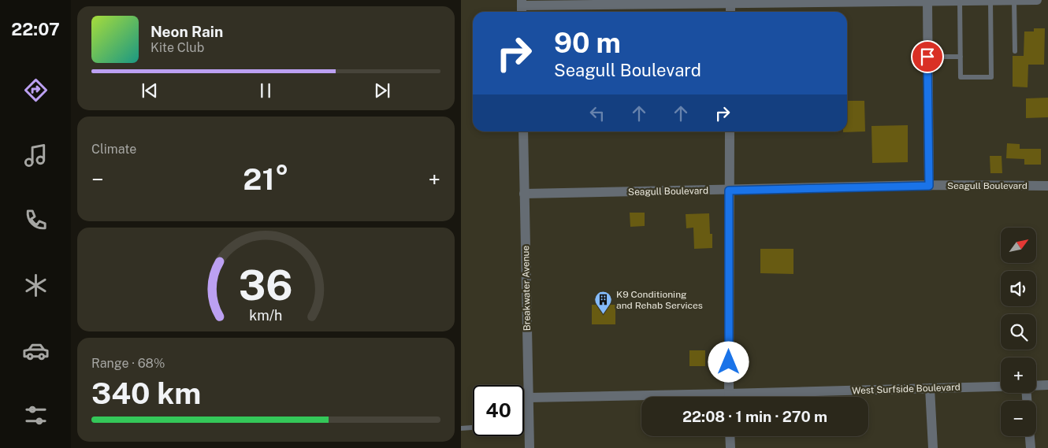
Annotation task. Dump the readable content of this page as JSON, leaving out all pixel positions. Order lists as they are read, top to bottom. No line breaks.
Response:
{"streets":{"street":["Seagull Boulevard","Breakwater Avenue","West Surfside Boulevard"]},"crossings":[["Seagull Boulevard","Breakwater Avenue"],["Breakwater Avenue","West Surfside Boulevard"]],"places":{"building":["K9 Conditioning and Rehab Services"]},"north":"top right","page":{"tabs":"22:07","turn":["90 m","Seagull Boulevard"],"song":["Neon Rain","Kite Club"],"tile":["Climate",["Range · 68%","340 km"]],"heat":["−","21°","+"],"map_buttons":["+","−"],"limit":"40","trip":"22:08 · 1 min · 270 m","gauge":["36","km/h"]}}
